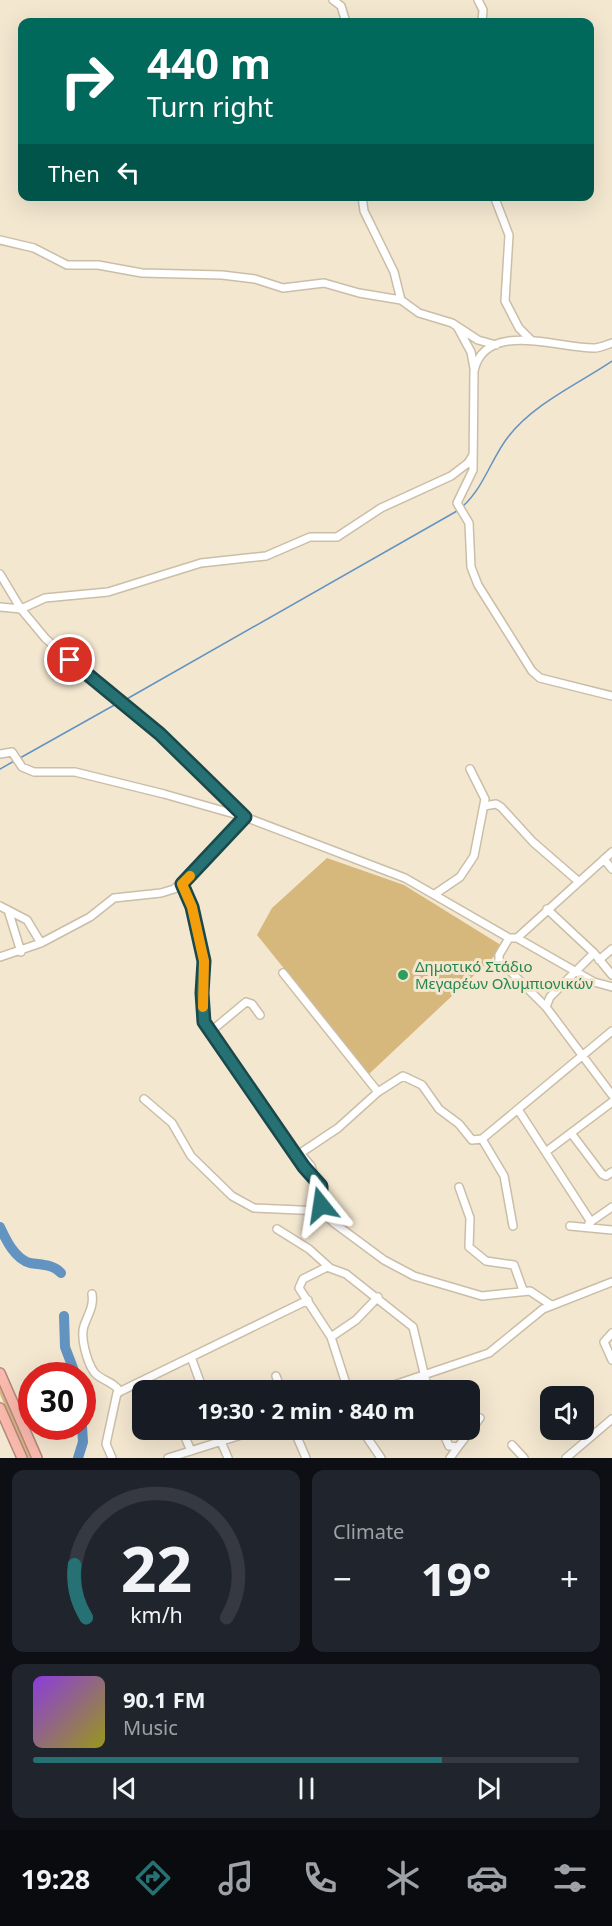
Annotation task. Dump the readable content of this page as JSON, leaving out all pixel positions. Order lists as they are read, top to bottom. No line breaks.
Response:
{"places":["Δημοτικό Στάδιο Μεγαρέων Ολυμπιονικών"],"page":{"turn":["440 m","Turn right"],"then":"Then","limit":"30","trip":"19:30 · 2 min · 840 m","tile":"Climate","heat":["−","19°","+"],"song":["90.1 FM","Music"],"tabs":"19:28","gauge":["22","km/h"]}}
